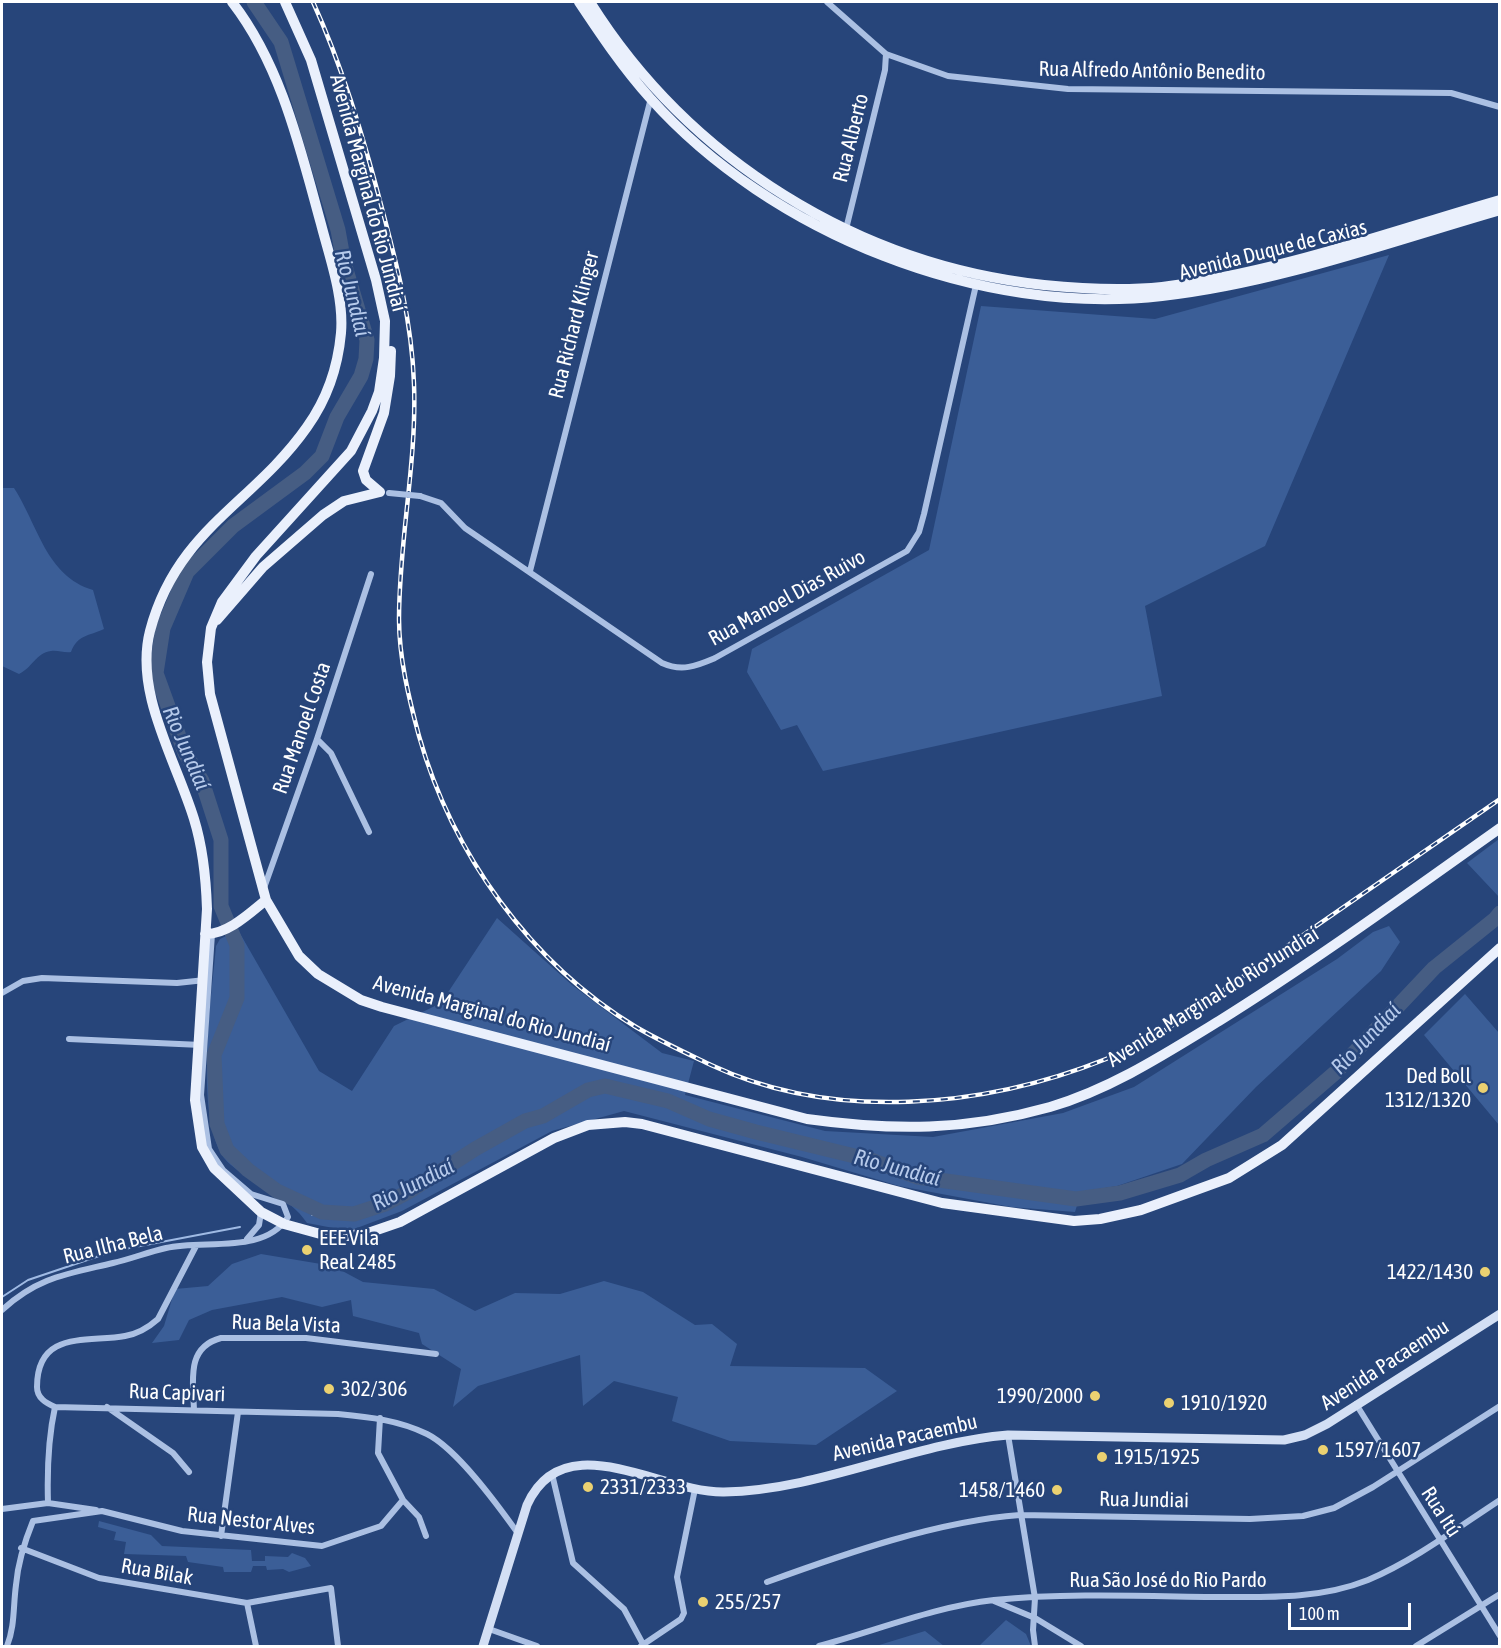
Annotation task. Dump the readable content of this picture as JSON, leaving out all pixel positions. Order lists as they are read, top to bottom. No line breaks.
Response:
{"streets":{"main road":["Avenida Marginal do Rio Jundiaí","Avenida Duque de Caxias","Avenida Pacaembu"],"street":["Rua Alfredo Antônio Benedito","Rua Alberto","Rua Richard Klinger","Rua Manoel Dias Ruivo","Rua Manoel Costa","Rua Ilha Bela","Rua Bela Vista","Rua Capivari","Rua Jundiai","Rua Itú","Rua Nestor Alves","Rua Bilak","Rua São José do Rio Pardo"]},"crossings":[["Rua Alfredo Antônio Benedito","Rua Alberto"],["Rua Alberto","Avenida Duque de Caxias"],["Avenida Marginal do Rio Jundiaí","Rua Manoel Costa"],["Avenida Duque de Caxias","Rua Richard Klinger"],["Avenida Duque de Caxias","Rua Manoel Dias Ruivo"],["Rua Richard Klinger","Rua Manoel Dias Ruivo"],["Rua Bela Vista","Rua Capivari"],["Avenida Pacaembu","Rua Itú"],["Rua Jundiai","Rua Itú"],["Rua Itú","Rua São José do Rio Pardo"],["Rua Nestor Alves","Rua Bilak"]],"water":["Rio Jundiaí"],"places":["Ded Boll 1312/1320","EEE Vila Real 2485","1422/1430","302/306","1990/2000","1910/1920","1597/1607","1915/1925","2331/2333","1458/1460","255/257"],"scale_bar":"100 m"}
